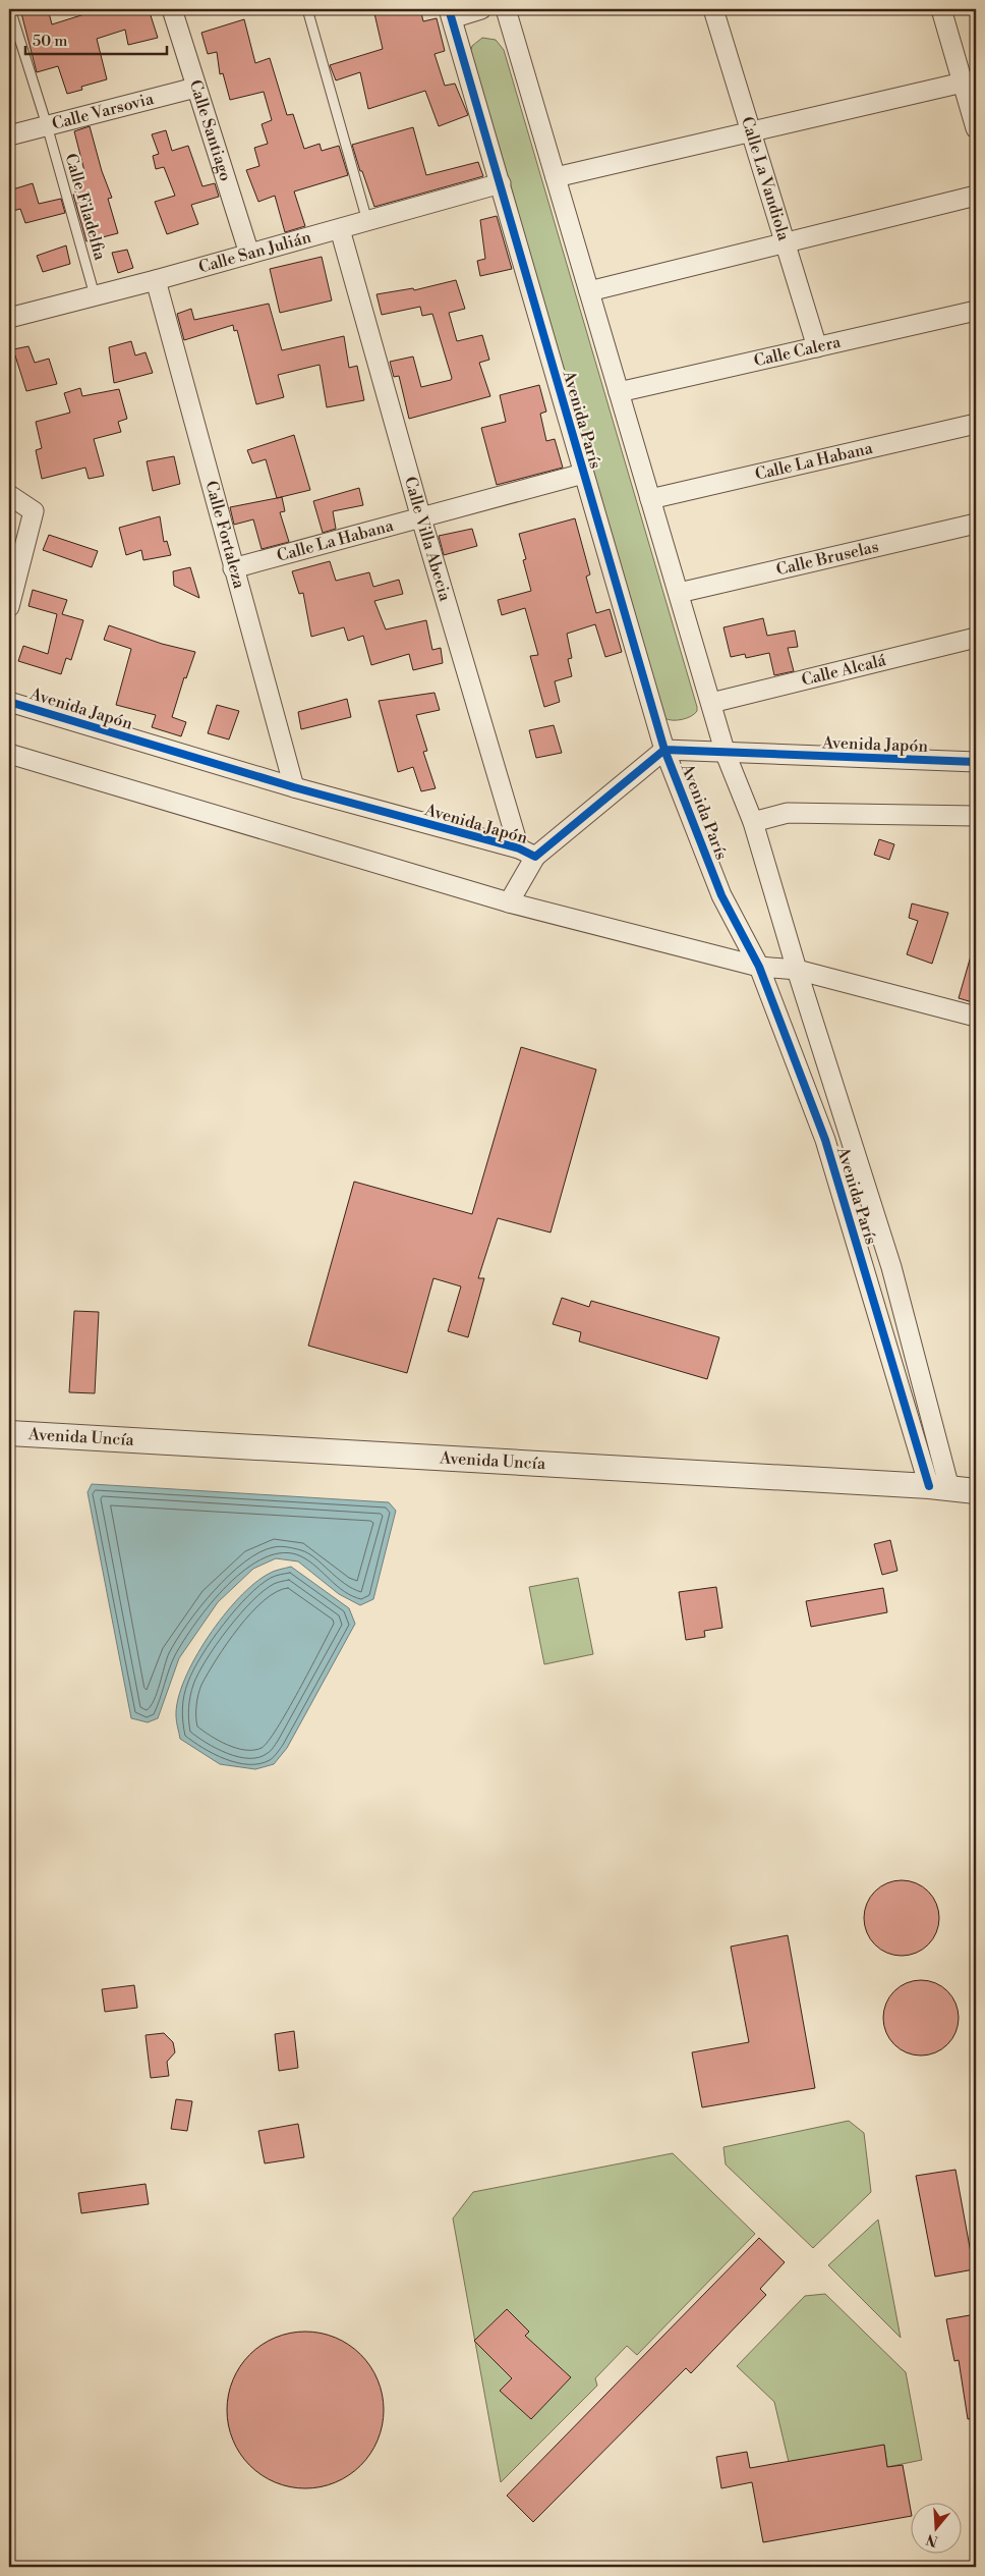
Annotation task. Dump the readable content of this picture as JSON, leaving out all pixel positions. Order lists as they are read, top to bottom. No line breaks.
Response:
{"streets":{"street":["Calle Varsovia","Calle Santiago","Calle La Vandiola","Calle San Julián","Calle Calera","Avenida París","Calle La Habana","Calle Fortaleza","Calle Villa Abecia","Calle Bruselas","Calle Alcalá","Avenida Japón","Avenida Uncía"],"lane":["Calle Filadelfia"]},"crossings":[["Calle Varsovia","Calle Santiago"],["Calle Varsovia","Calle Filadelfia"],["Calle Santiago","Calle San Julián"],["Calle La Vandiola","Calle Calera"],["Calle Filadelfia","Calle San Julián"],["Calle San Julián","Avenida París"],["Calle San Julián","Calle Fortaleza"],["Calle San Julián","Calle Villa Abecia"],["Calle Calera","Avenida París"],["Avenida París","Calle La Habana"],["Avenida París","Calle Bruselas"],["Avenida París","Calle Alcalá"],["Avenida París","Avenida Japón"],["Avenida París","Avenida Uncía"],["Calle La Habana","Calle Fortaleza"],["Calle La Habana","Calle Villa Abecia"],["Calle Fortaleza","Avenida Japón"],["Calle Villa Abecia","Avenida Japón"]],"scale_bar":"50 m","north":"bottom"}
